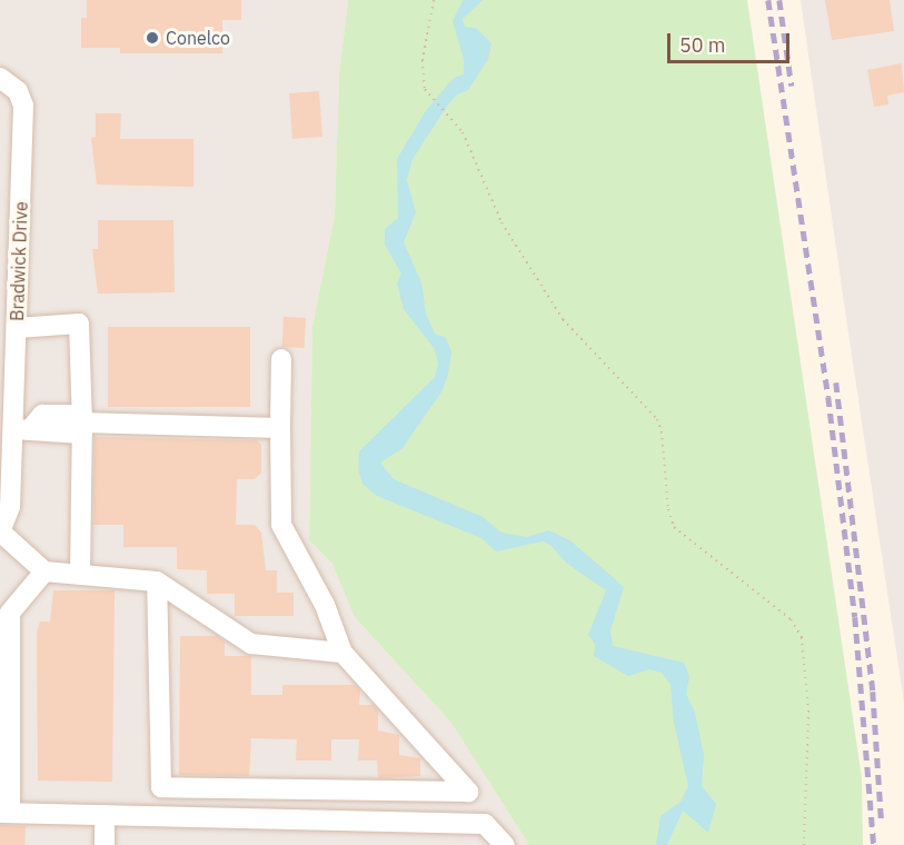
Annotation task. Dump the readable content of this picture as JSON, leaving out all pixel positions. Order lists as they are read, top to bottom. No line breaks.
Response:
{"streets":{"street":["Bradwick Drive"]},"places":["Conelco"],"scale_bar":"50 m"}
